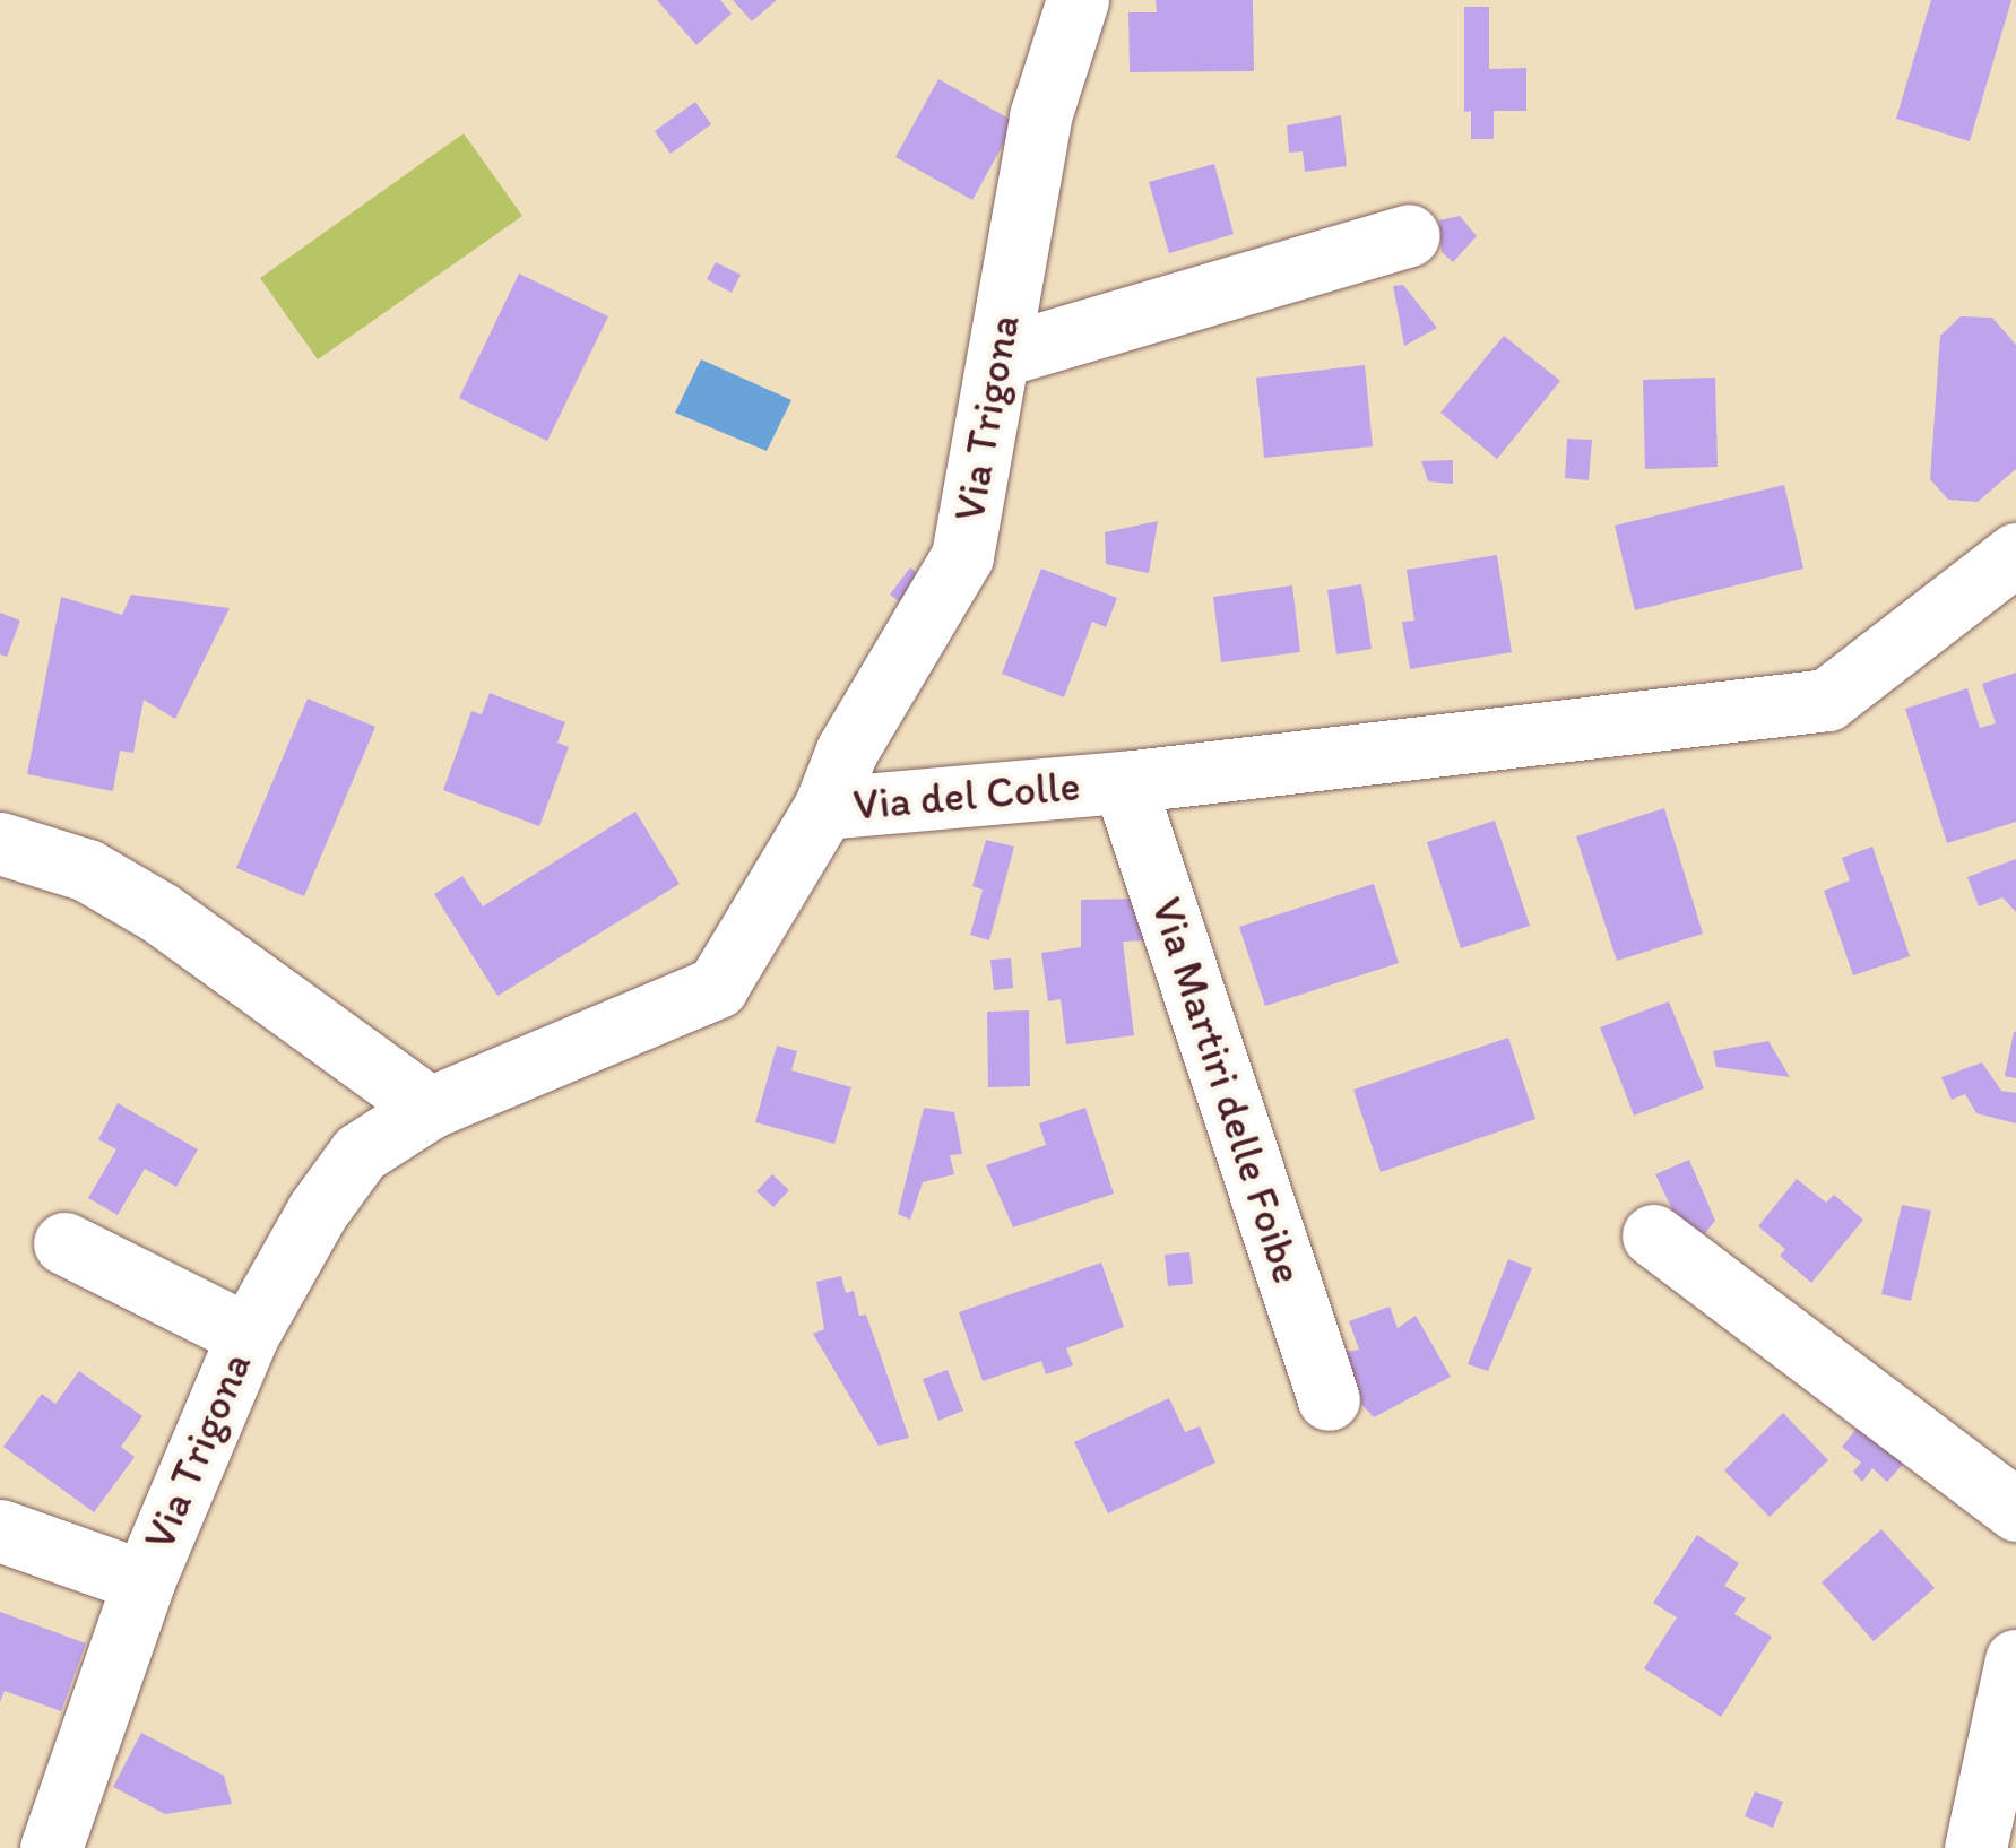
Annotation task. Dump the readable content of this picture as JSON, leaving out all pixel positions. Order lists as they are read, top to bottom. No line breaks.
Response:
{"streets":{"street":["Via Trigona","Via del Colle","Via Martiri delle Foibe"]},"crossings":[["Via Trigona","Via del Colle"],["Via del Colle","Via Martiri delle Foibe"]]}
